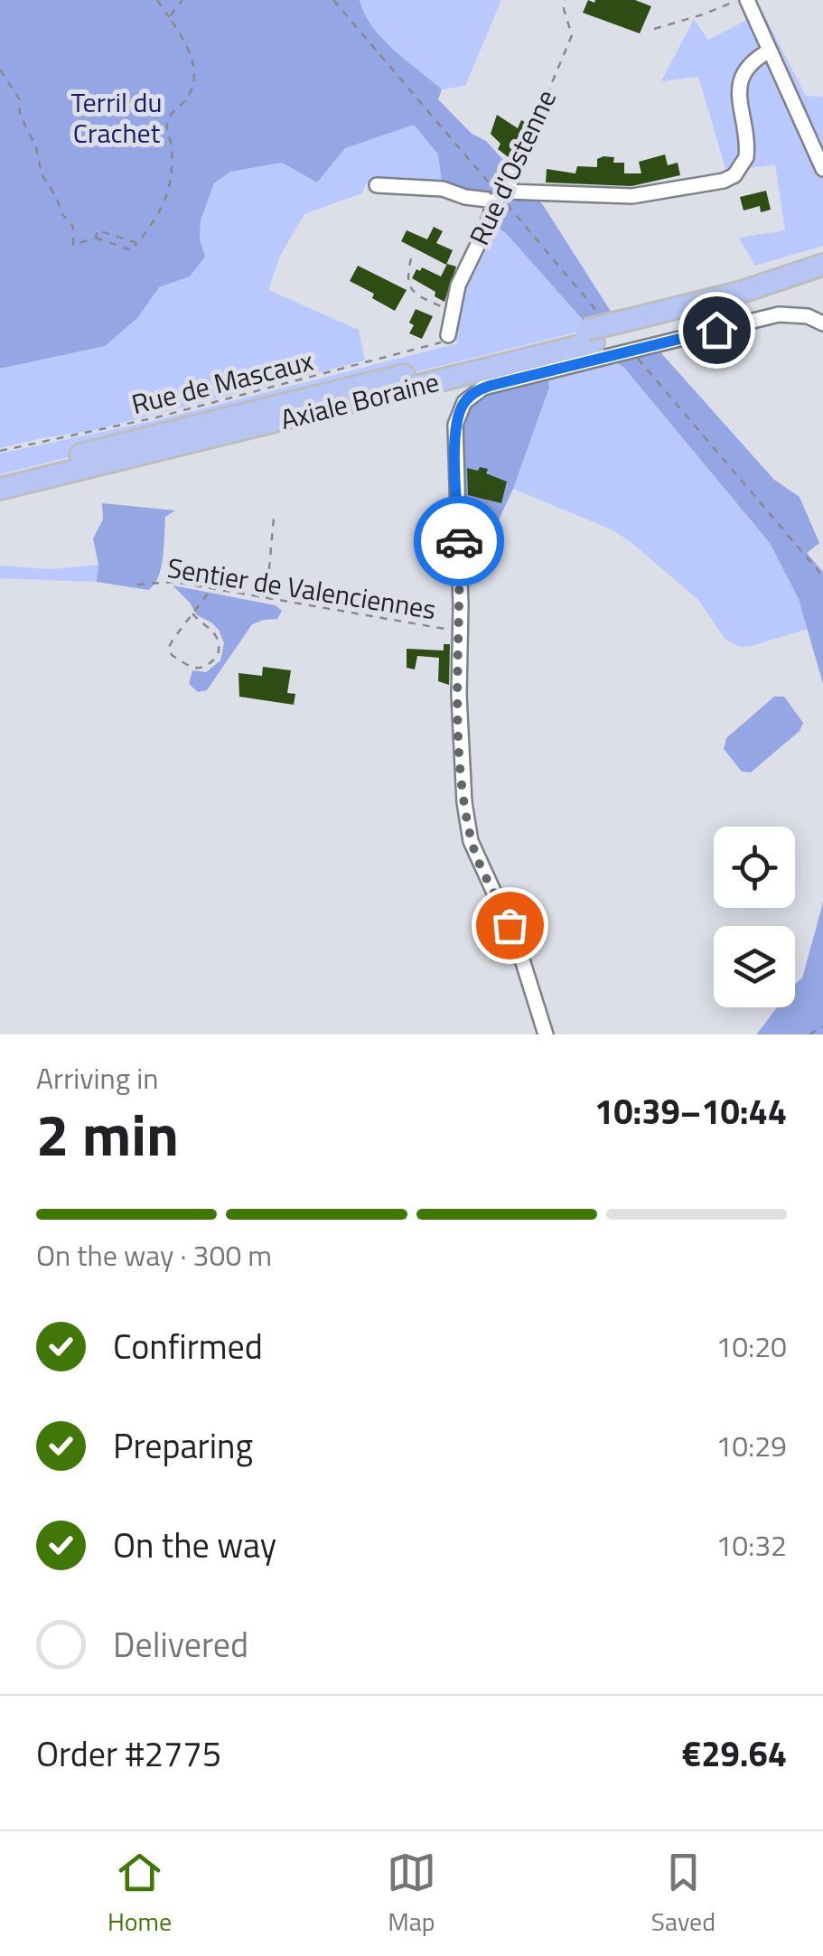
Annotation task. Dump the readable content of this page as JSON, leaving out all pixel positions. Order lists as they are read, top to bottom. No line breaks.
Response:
{"streets":{"highway":["Axiale Boraine"],"street":["Rue d'Ostenne"],"path":["Rue de Mascaux","Sentier de Valenciennes"]},"crossings":[["Rue d'Ostenne","Rue de Mascaux"]],"parks":["Terril du Crachet"],"page":{"heading":["2 min","Arriving in","10:39–10:44"],"panel":["Order #2775","€29.64"],"bar":"On the way · 300 m","list":[["Confirmed","10:20"],["Preparing","10:29"],["On the way","10:32"],"Delivered"],"tabs":["Home","Map","Saved"]}}
